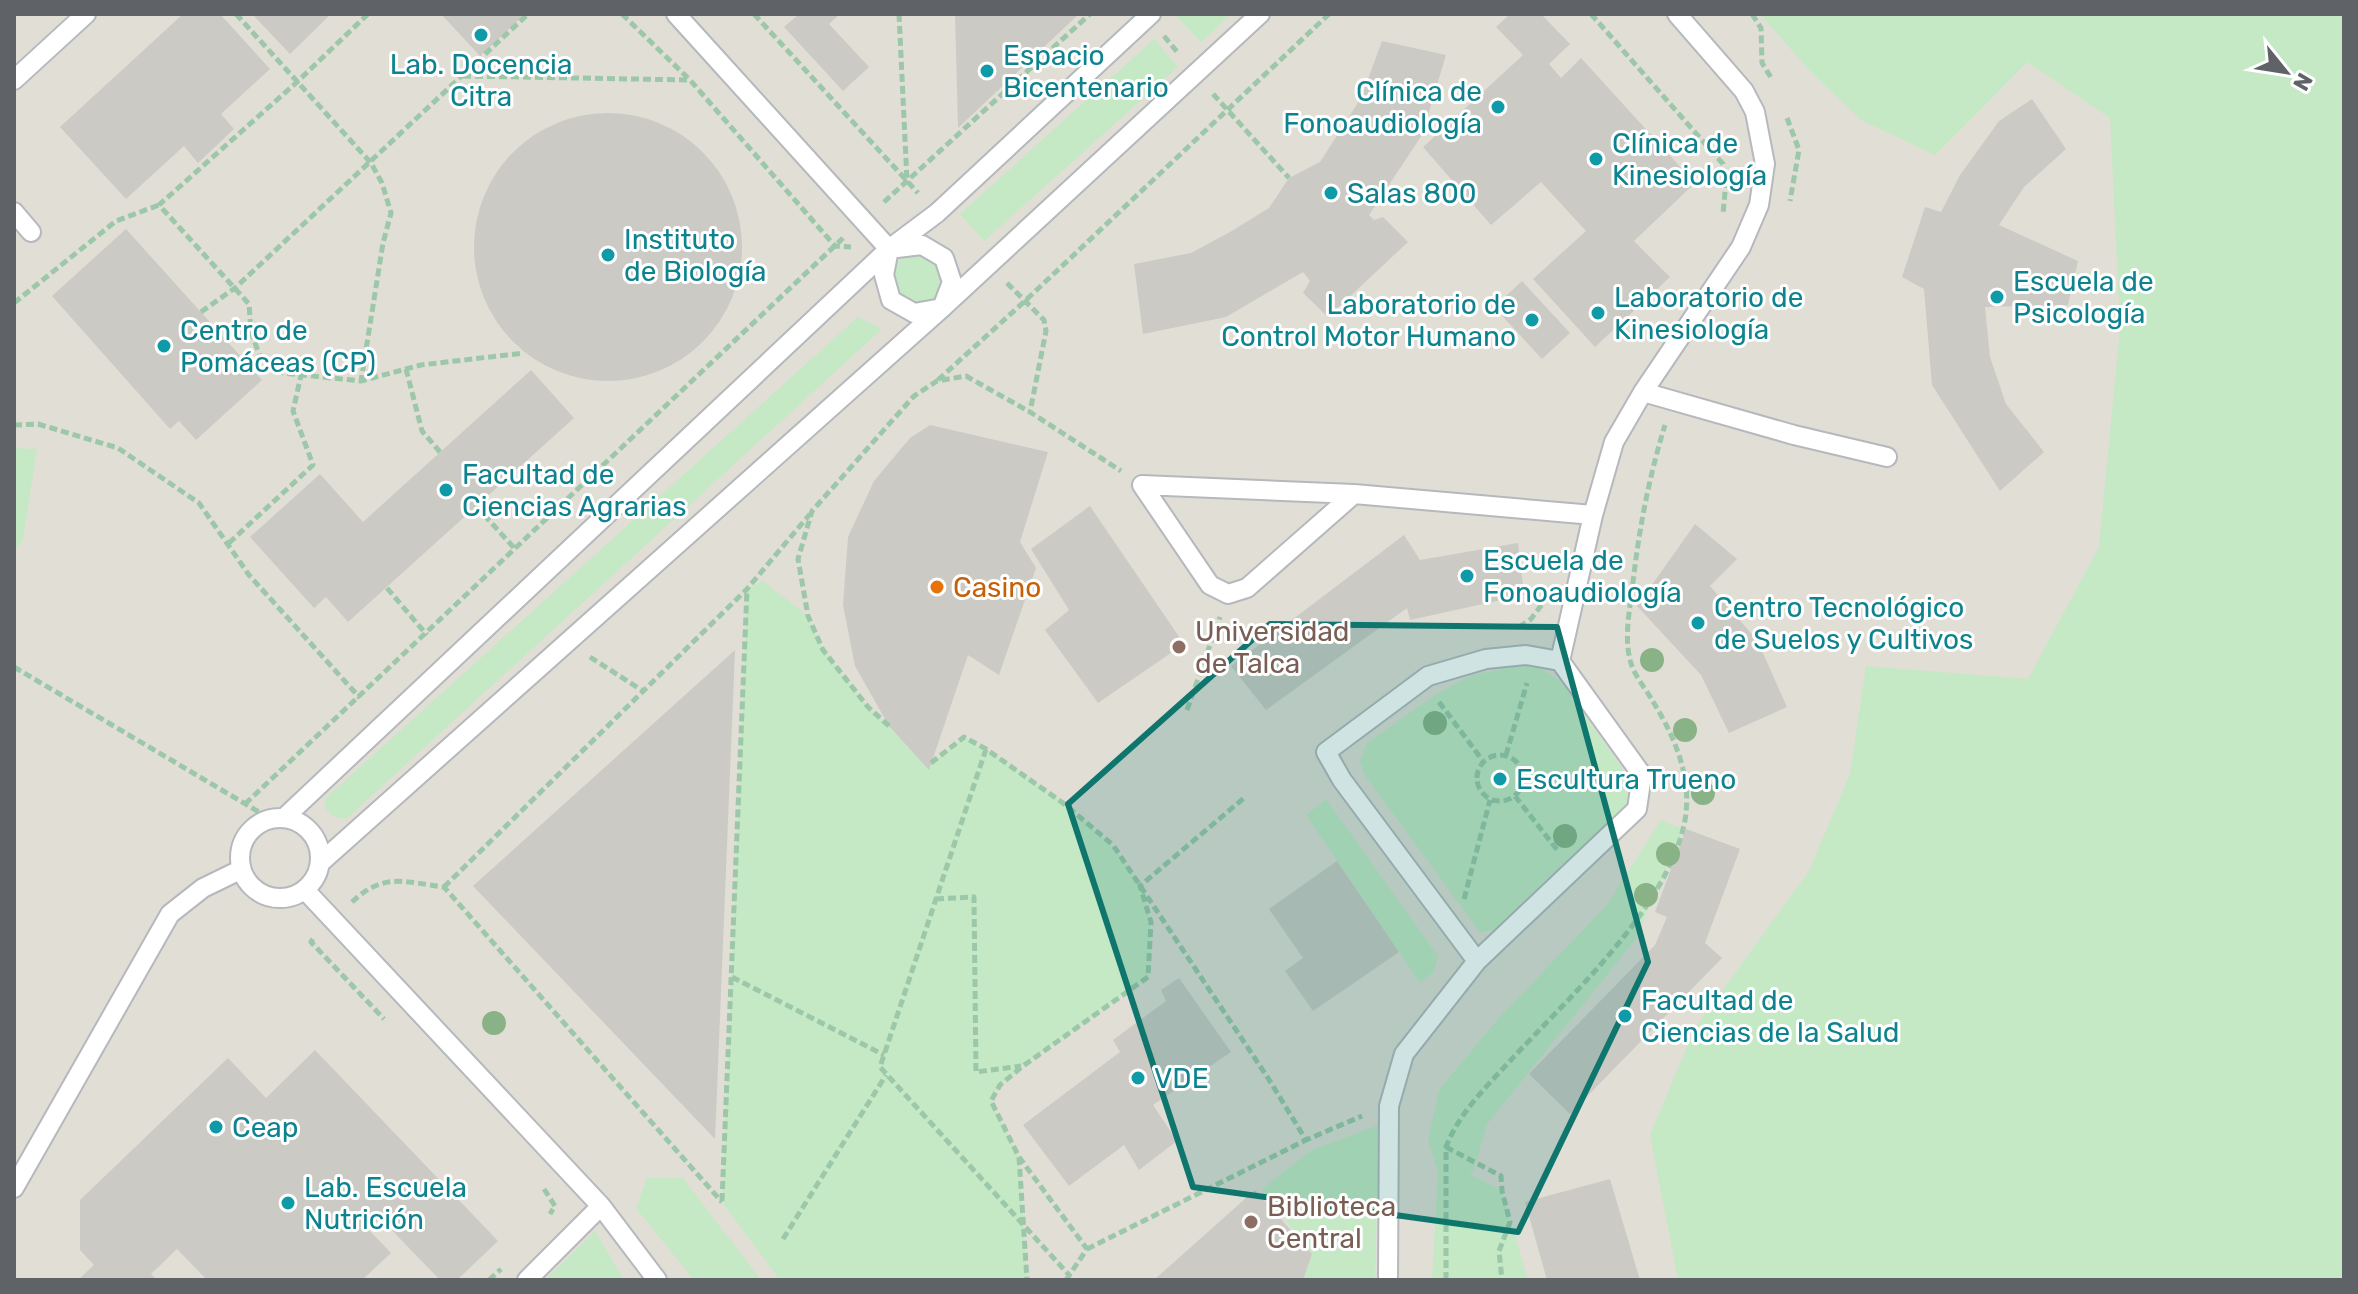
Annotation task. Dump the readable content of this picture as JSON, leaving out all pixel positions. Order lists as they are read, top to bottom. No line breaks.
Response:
{"places":["Lab. Docencia Citra","Espacio Bicentenario","Clínica de Fonoaudiología","Clínica de Kinesiología","Salas 800","Instituto de Biología","Escuela de Psicología","Laboratorio de Kinesiología","Laboratorio de Control Motor Humano","Centro de Pomáceas (CP)","Facultad de Ciencias Agrarias","Escuela de Fonoaudiología","Casino","Centro Tecnológico de Suelos y Cultivos","Universidad de Talca","Escultura Trueno","Facultad de Ciencias de la Salud","VDE","Ceap","Lab. Escuela Nutrición","Biblioteca Central"],"north":"bottom right"}
